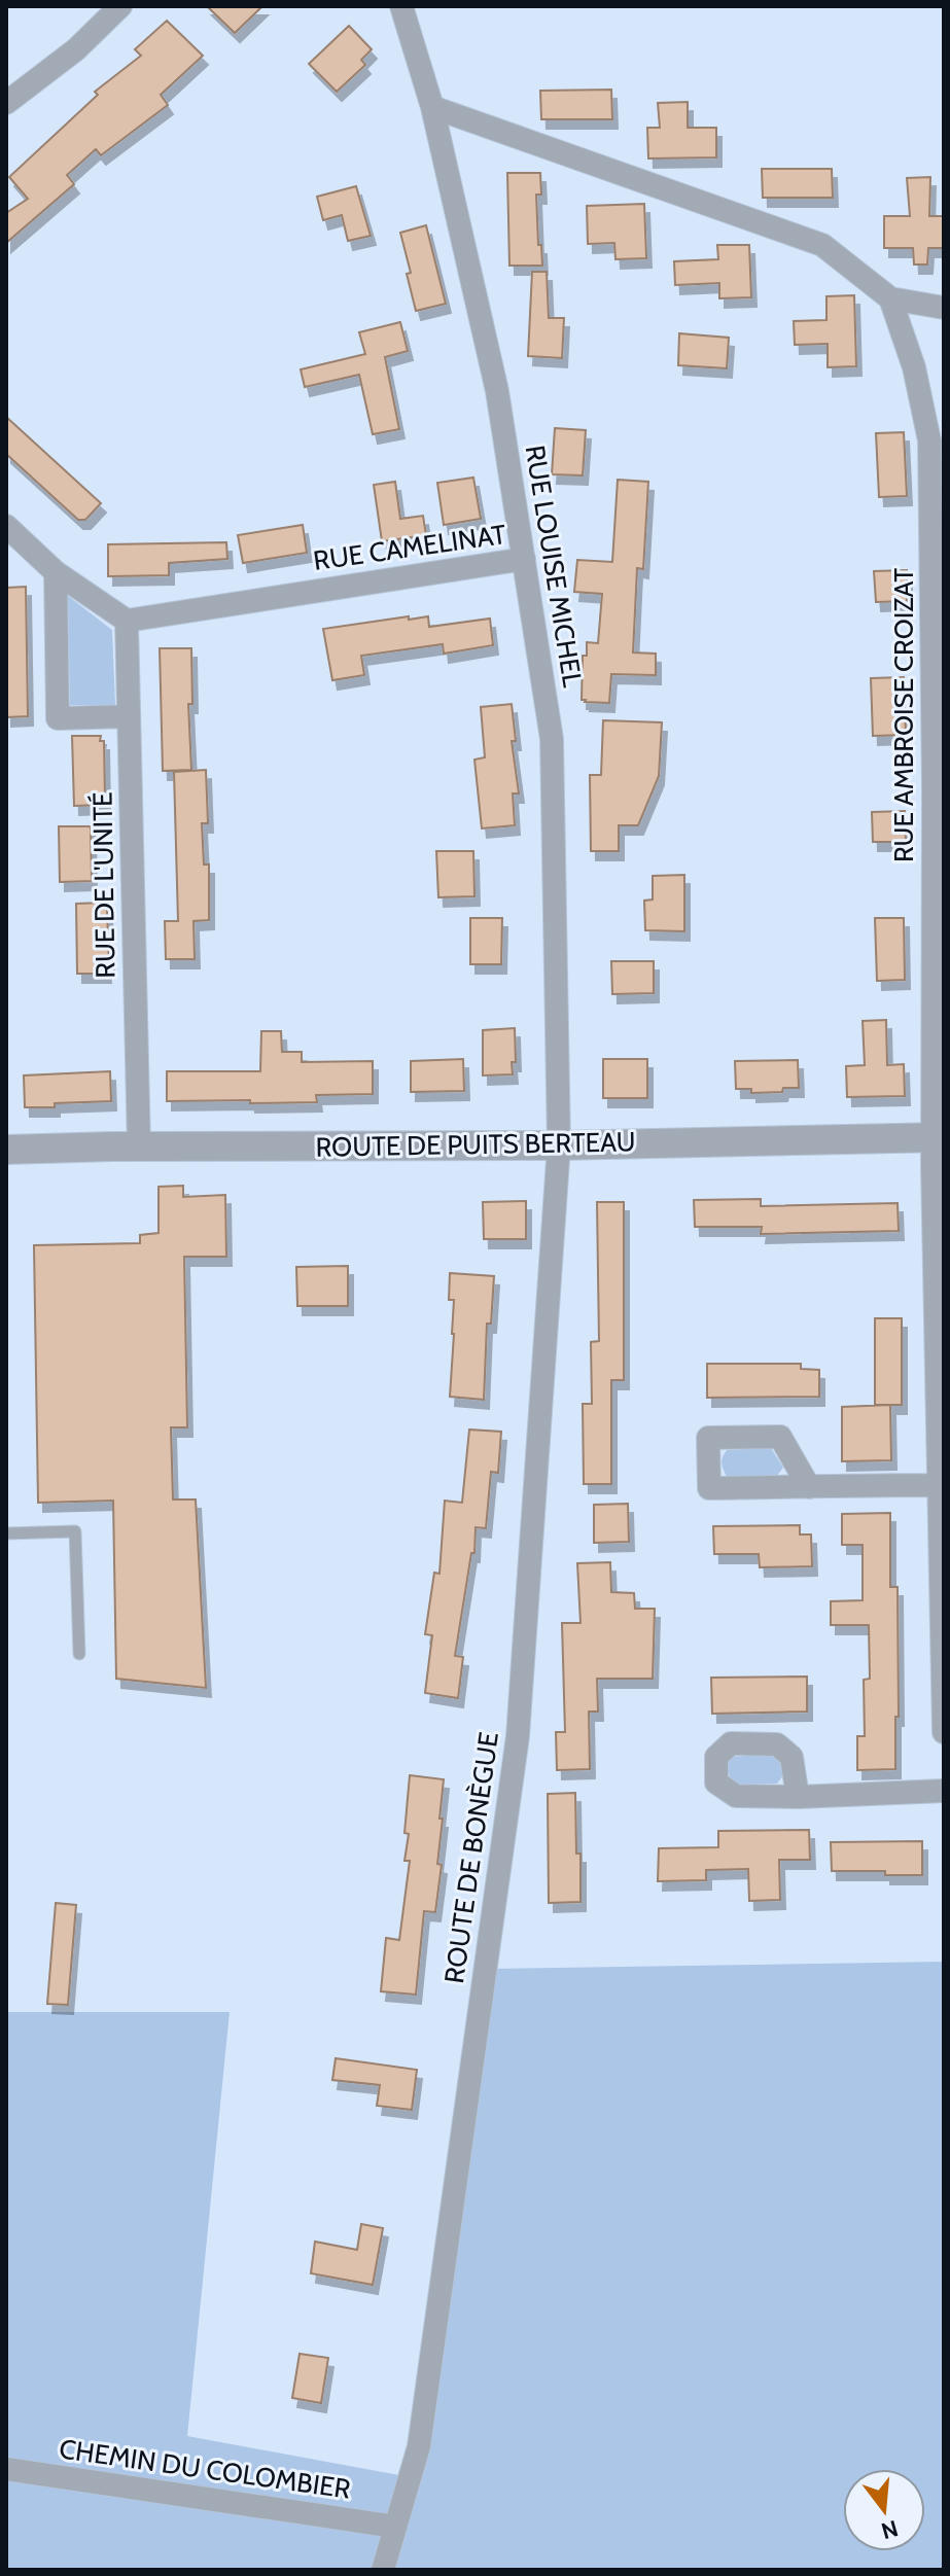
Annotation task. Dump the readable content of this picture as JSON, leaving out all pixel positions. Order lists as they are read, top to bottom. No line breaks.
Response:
{"streets":{"street":["RUE CAMELINAT","RUE LOUISE MICHEL","RUE AMBROISE CROIZAT","RUE DE L'UNITÉ","ROUTE DE PUITS BERTEAU","ROUTE DE BONÈGUE","CHEMIN DU COLOMBIER"]},"crossings":[["RUE CAMELINAT","RUE LOUISE MICHEL"],["RUE CAMELINAT","RUE DE L'UNITÉ"],["RUE LOUISE MICHEL","ROUTE DE PUITS BERTEAU"],["RUE LOUISE MICHEL","ROUTE DE BONÈGUE"],["RUE AMBROISE CROIZAT","ROUTE DE PUITS BERTEAU"],["RUE DE L'UNITÉ","ROUTE DE PUITS BERTEAU"],["ROUTE DE PUITS BERTEAU","ROUTE DE BONÈGUE"],["ROUTE DE BONÈGUE","CHEMIN DU COLOMBIER"]],"north":"bottom"}
